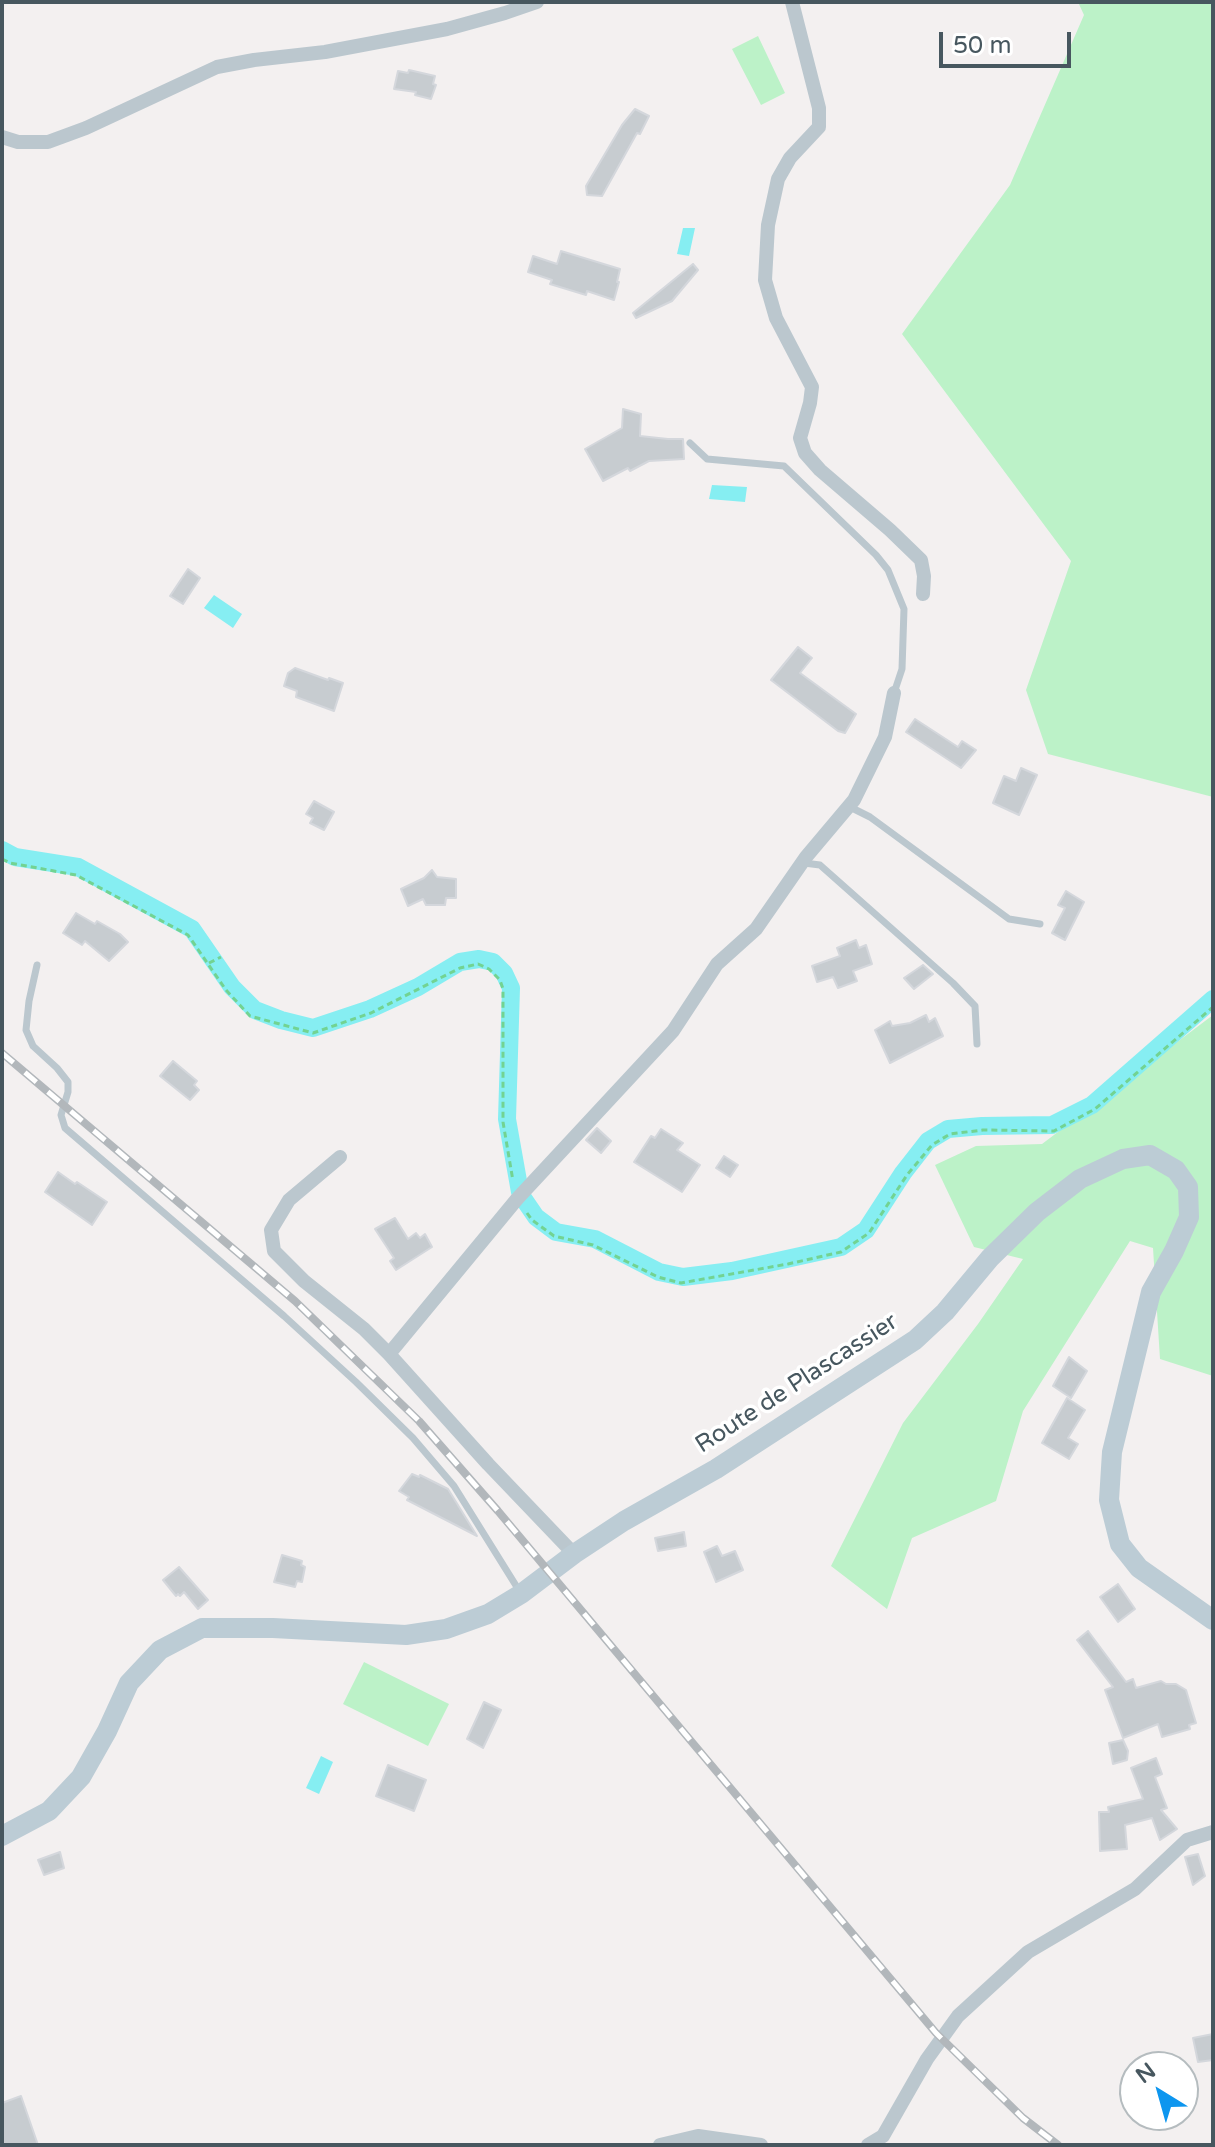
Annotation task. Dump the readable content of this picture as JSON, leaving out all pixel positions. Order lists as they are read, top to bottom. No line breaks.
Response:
{"streets":{"street":["Route de Plascassier"]},"scale_bar":"50 m","north":"top left"}
